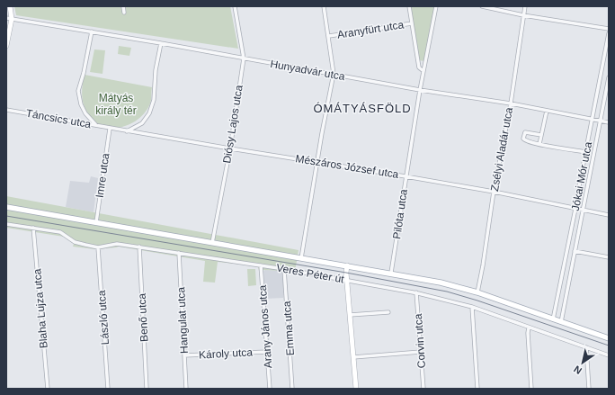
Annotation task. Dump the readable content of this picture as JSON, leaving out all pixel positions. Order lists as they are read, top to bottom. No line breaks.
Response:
{"streets":{"main road":["Veres Péter út"],"street":["Aranyfürt utca","Hunyadvár utca","Táncsics utca","Diósy Lajos utca","Zsélyi Aladár utca","Mészáros József utca","Imre utca","Jókai Mór utca","Pilóta utca","Blaha Lujza utca","László utca","Benő utca","Hangulat utca","Arany János utca","Emma utca","Corvin utca","Károly utca"]},"crossings":[["Hunyadvár utca","Diósy Lajos utca"],["Hunyadvár utca","Zsélyi Aladár utca"],["Hunyadvár utca","Jókai Mór utca"],["Hunyadvár utca","Pilóta utca"],["Táncsics utca","Mészáros József utca"],["Táncsics utca","Imre utca"],["Diósy Lajos utca","Mészáros József utca"],["Diósy Lajos utca","Veres Péter út"],["Zsélyi Aladár utca","Mészáros József utca"],["Zsélyi Aladár utca","Veres Péter út"],["Mészáros József utca","Imre utca"],["Mészáros József utca","Jókai Mór utca"],["Mészáros József utca","Pilóta utca"],["Imre utca","Veres Péter út"],["Jókai Mór utca","Veres Péter út"],["Pilóta utca","Veres Péter út"],["Veres Péter út","Blaha Lujza utca"],["Veres Péter út","László utca"],["Veres Péter út","Benő utca"],["Veres Péter út","Hangulat utca"],["Veres Péter út","Arany János utca"],["Veres Péter út","Emma utca"],["Veres Péter út","Corvin utca"],["Hangulat utca","Károly utca"],["Arany János utca","Károly utca"]],"districts":["ÓMÁTYÁSFÖLD"],"parks":["Mátyás király tér"],"north":"bottom left"}
